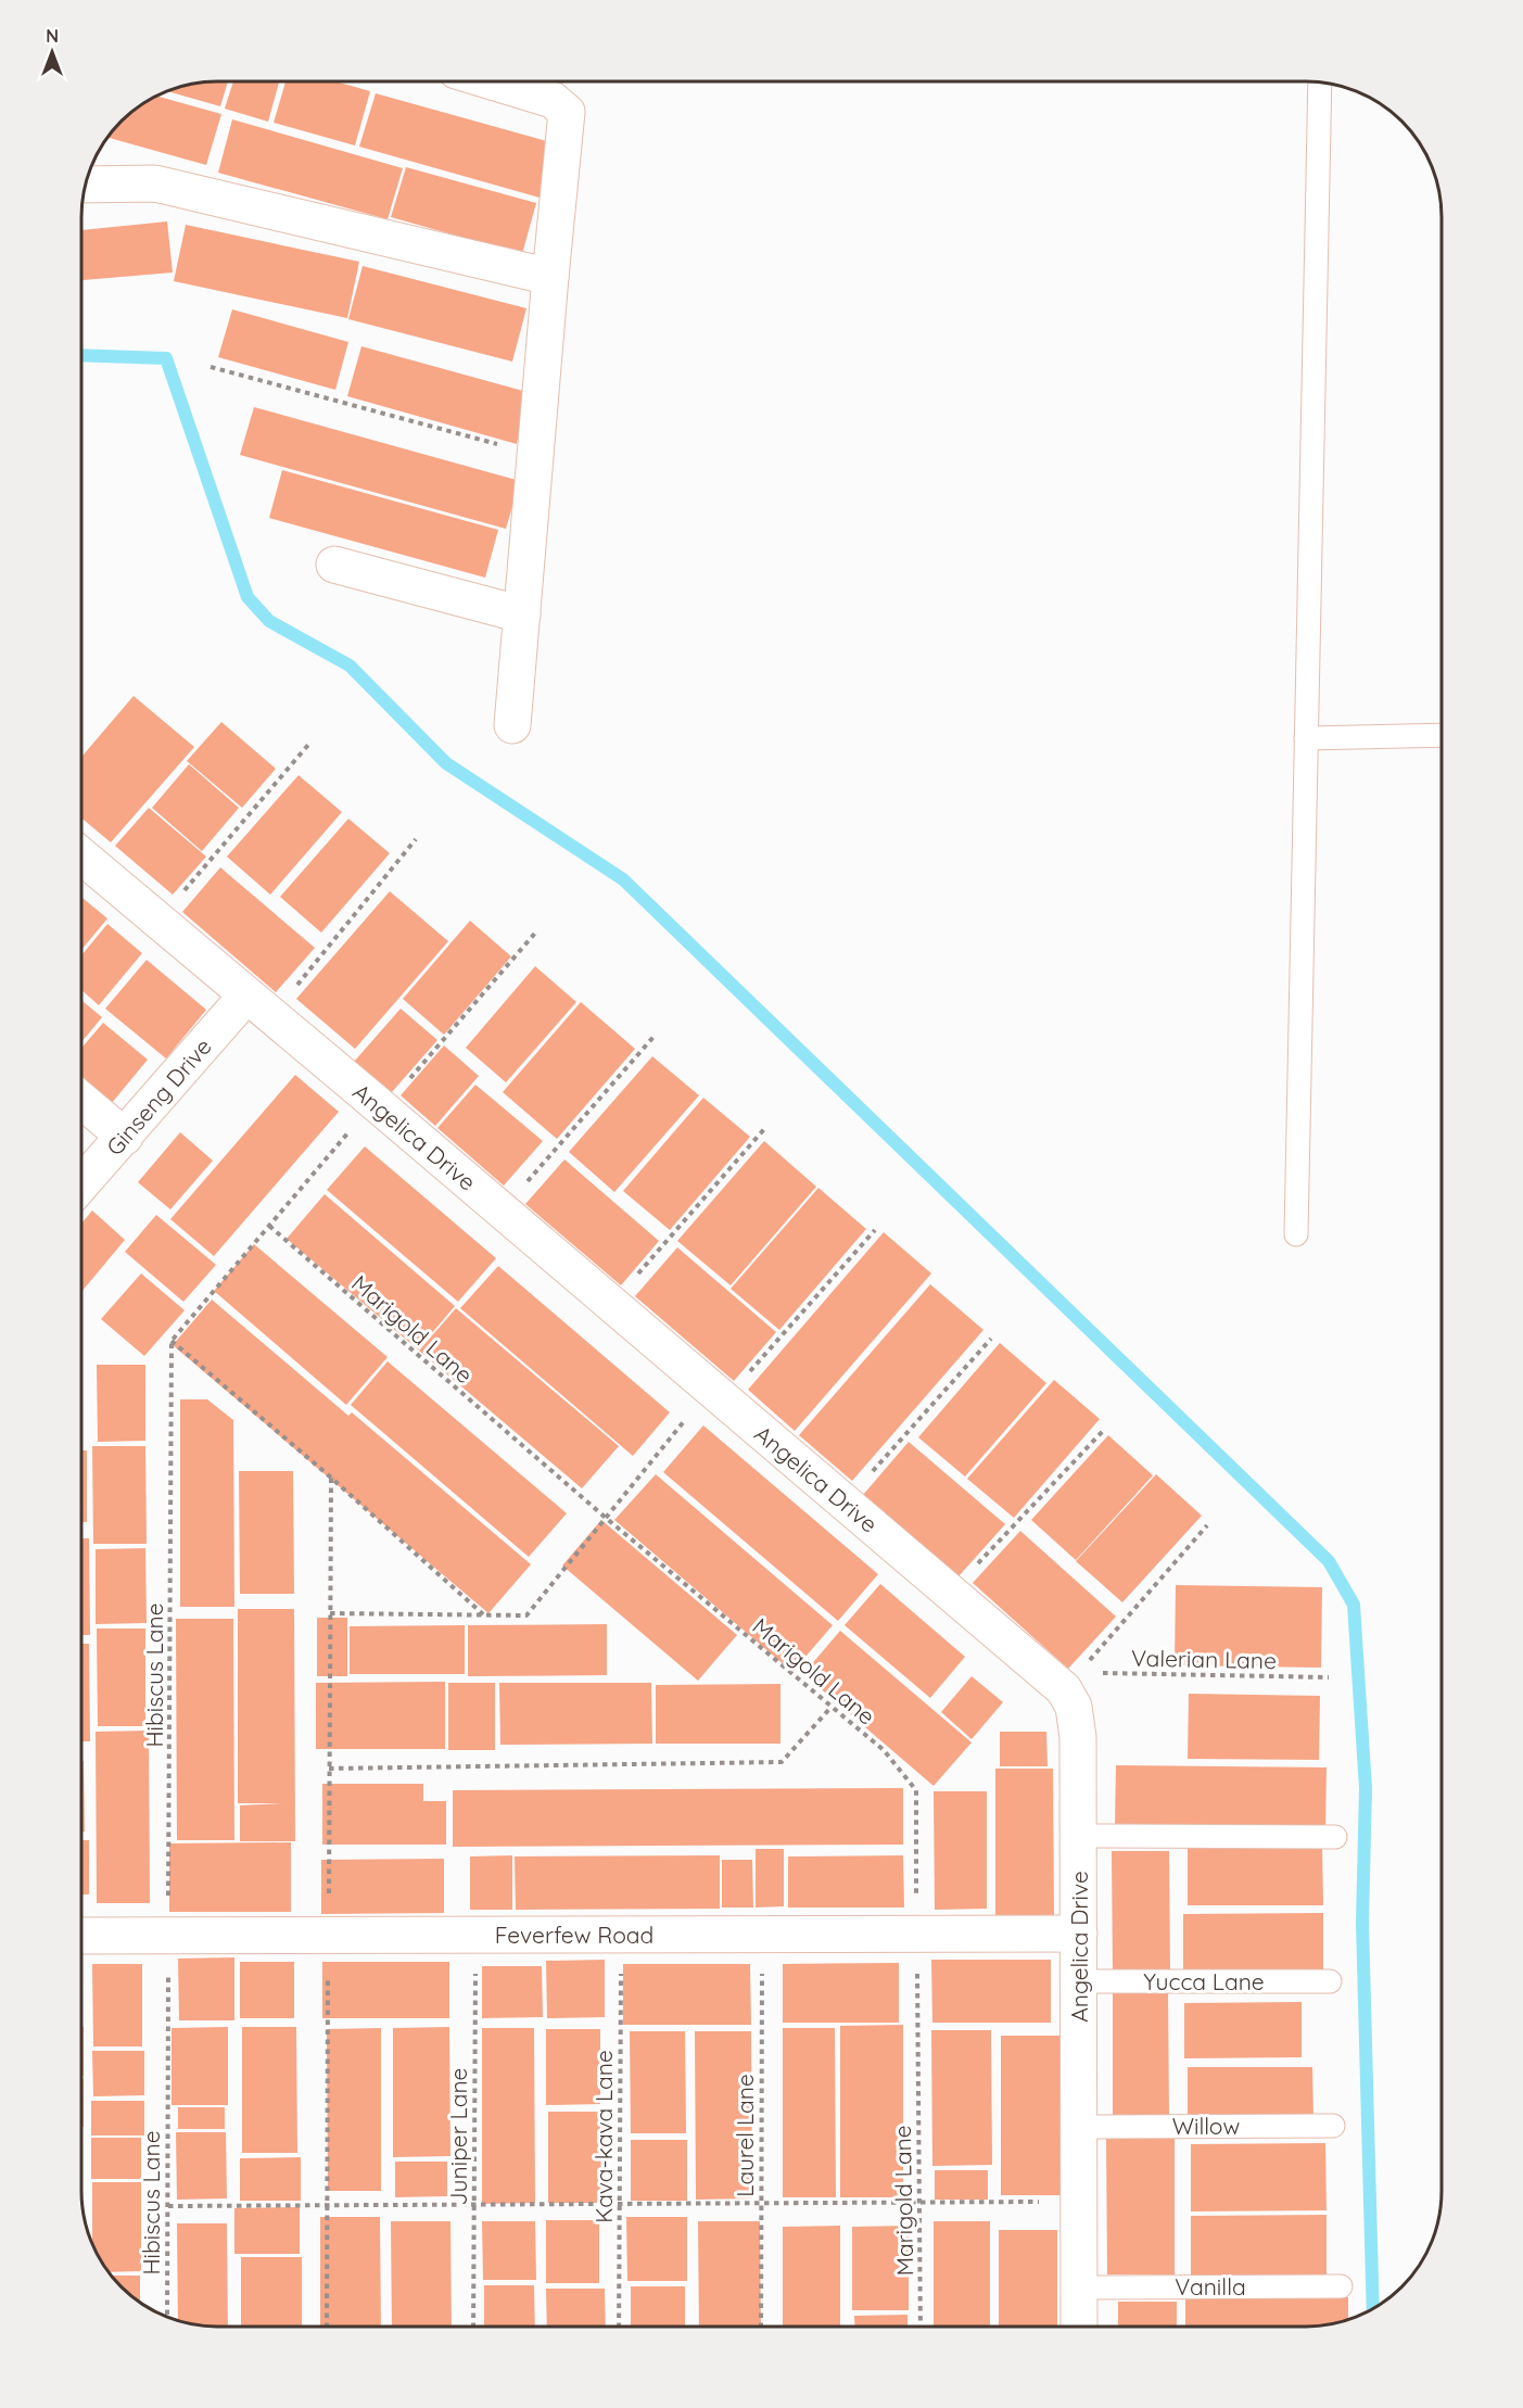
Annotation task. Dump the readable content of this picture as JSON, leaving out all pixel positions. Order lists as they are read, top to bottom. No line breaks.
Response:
{"streets":{"street":["Ginseng Drive","Angelica Drive","Feverfew Road"],"lane":["Yucca Lane","Willow","Vanilla"],"path":["Marigold Lane","Valerian Lane","Hibiscus Lane","Laurel Lane","Juniper Lane","Kava-kava Lane"]},"crossings":[["Ginseng Drive","Angelica Drive"],["Angelica Drive","Valerian Lane"],["Angelica Drive","Feverfew Road"],["Angelica Drive","Yucca Lane"],["Angelica Drive","Willow"],["Angelica Drive","Vanilla"],["Marigold Lane","Feverfew Road"],["Hibiscus Lane","Feverfew Road"],["Feverfew Road","Laurel Lane"],["Feverfew Road","Juniper Lane"],["Feverfew Road","Kava-kava Lane"]],"north":"top"}
